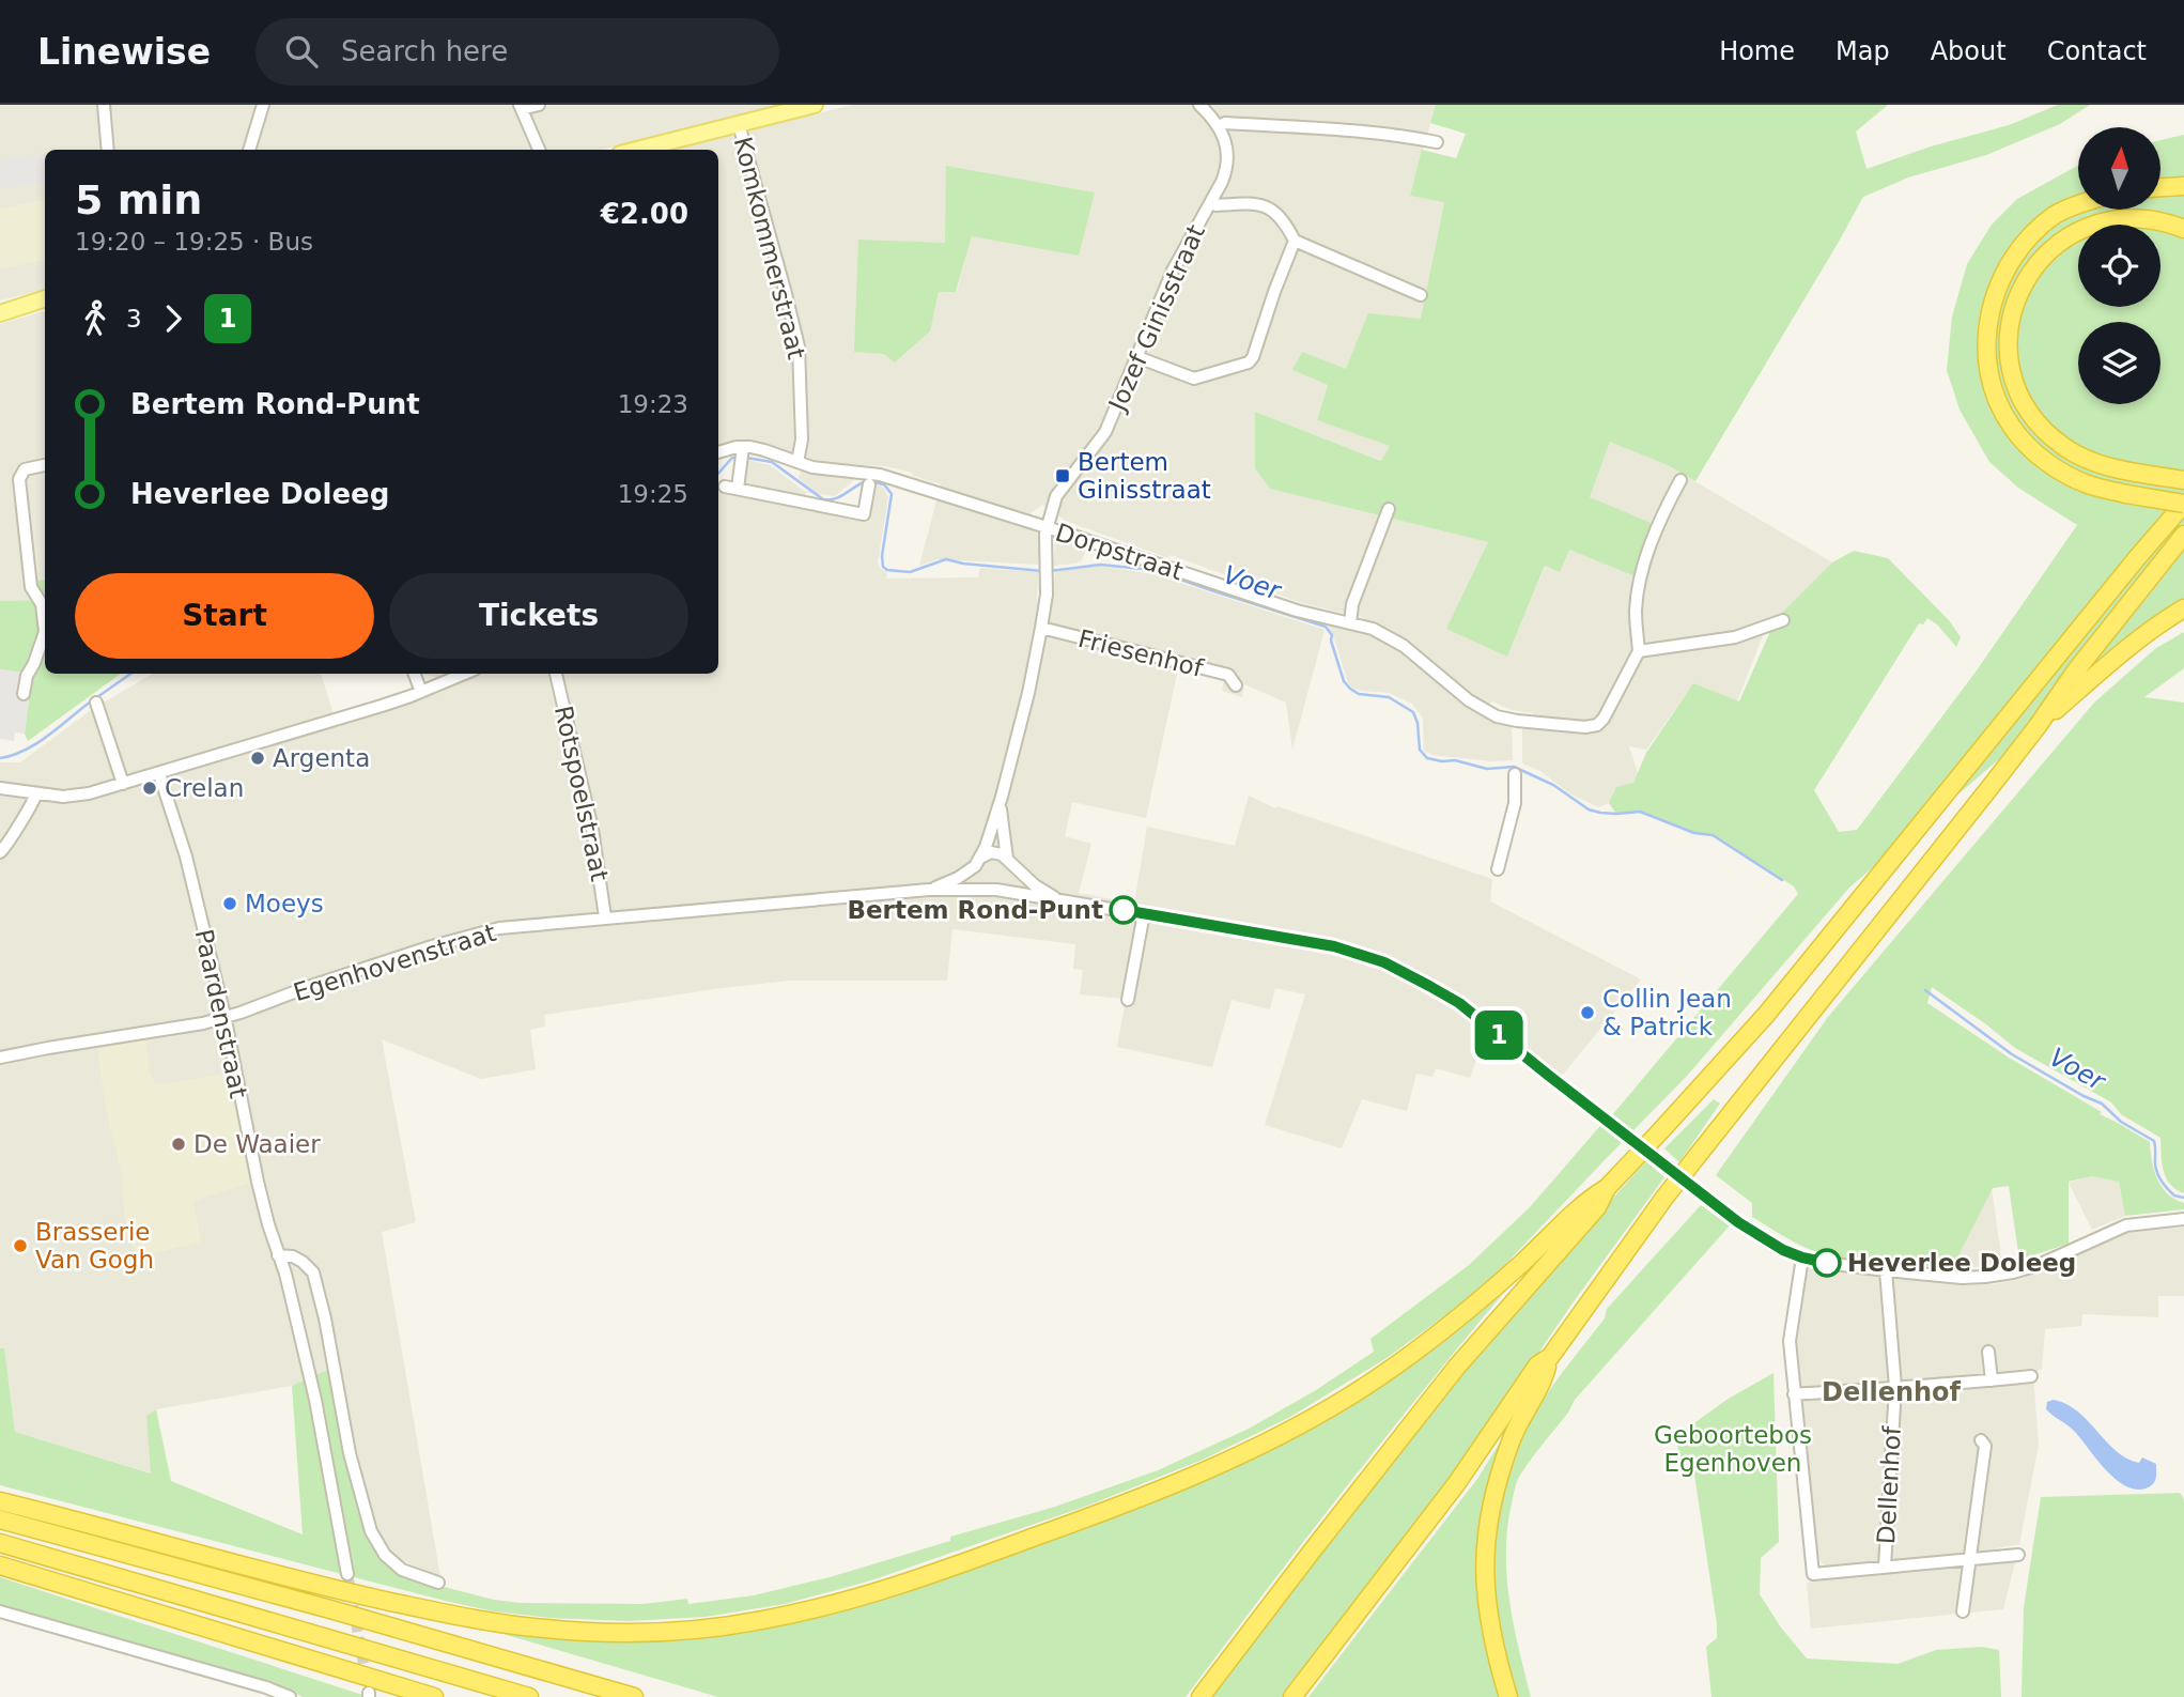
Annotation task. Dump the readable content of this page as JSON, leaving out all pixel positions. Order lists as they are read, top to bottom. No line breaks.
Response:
{"streets":{"street":["Komkommerstraat","Jozef Ginisstraat","Dorpstraat","Friesenhof","Rotspoelstraat","Egenhovenstraat","Paardenstraat","Dellenhof"]},"crossings":[["Komkommerstraat","Dorpstraat"],["Jozef Ginisstraat","Dorpstraat"],["Jozef Ginisstraat","Friesenhof"],["Rotspoelstraat","Egenhovenstraat"],["Egenhovenstraat","Paardenstraat"],["Egenhovenstraat","Dellenhof"]],"districts":["Dellenhof"],"water":["Voer"],"parks":["Geboortebos Egenhoven"],"places":{"transit":["Bertem Ginisstraat"],"other":["Argenta","Crelan","Moeys","Bertem Rond-Punt","Collin Jean & Patrick","De Waaier","Brasserie Van Gogh","Heverlee Doleeg"]},"lines":["bus line 1"],"north":"top","page":{"header":"Linewise","search":"Search here","nav":["Home","Map","About","Contact"],"on_map":"1","heading":["5 min","19:20 – 19:25 · Bus","€2.00"],"legs":["3","1"],"list":[{"name":"Bertem Rond-Punt","value":"19:23"},{"name":"Heverlee Doleeg","value":"19:25"}],"buttons":["Start","Tickets"]}}
